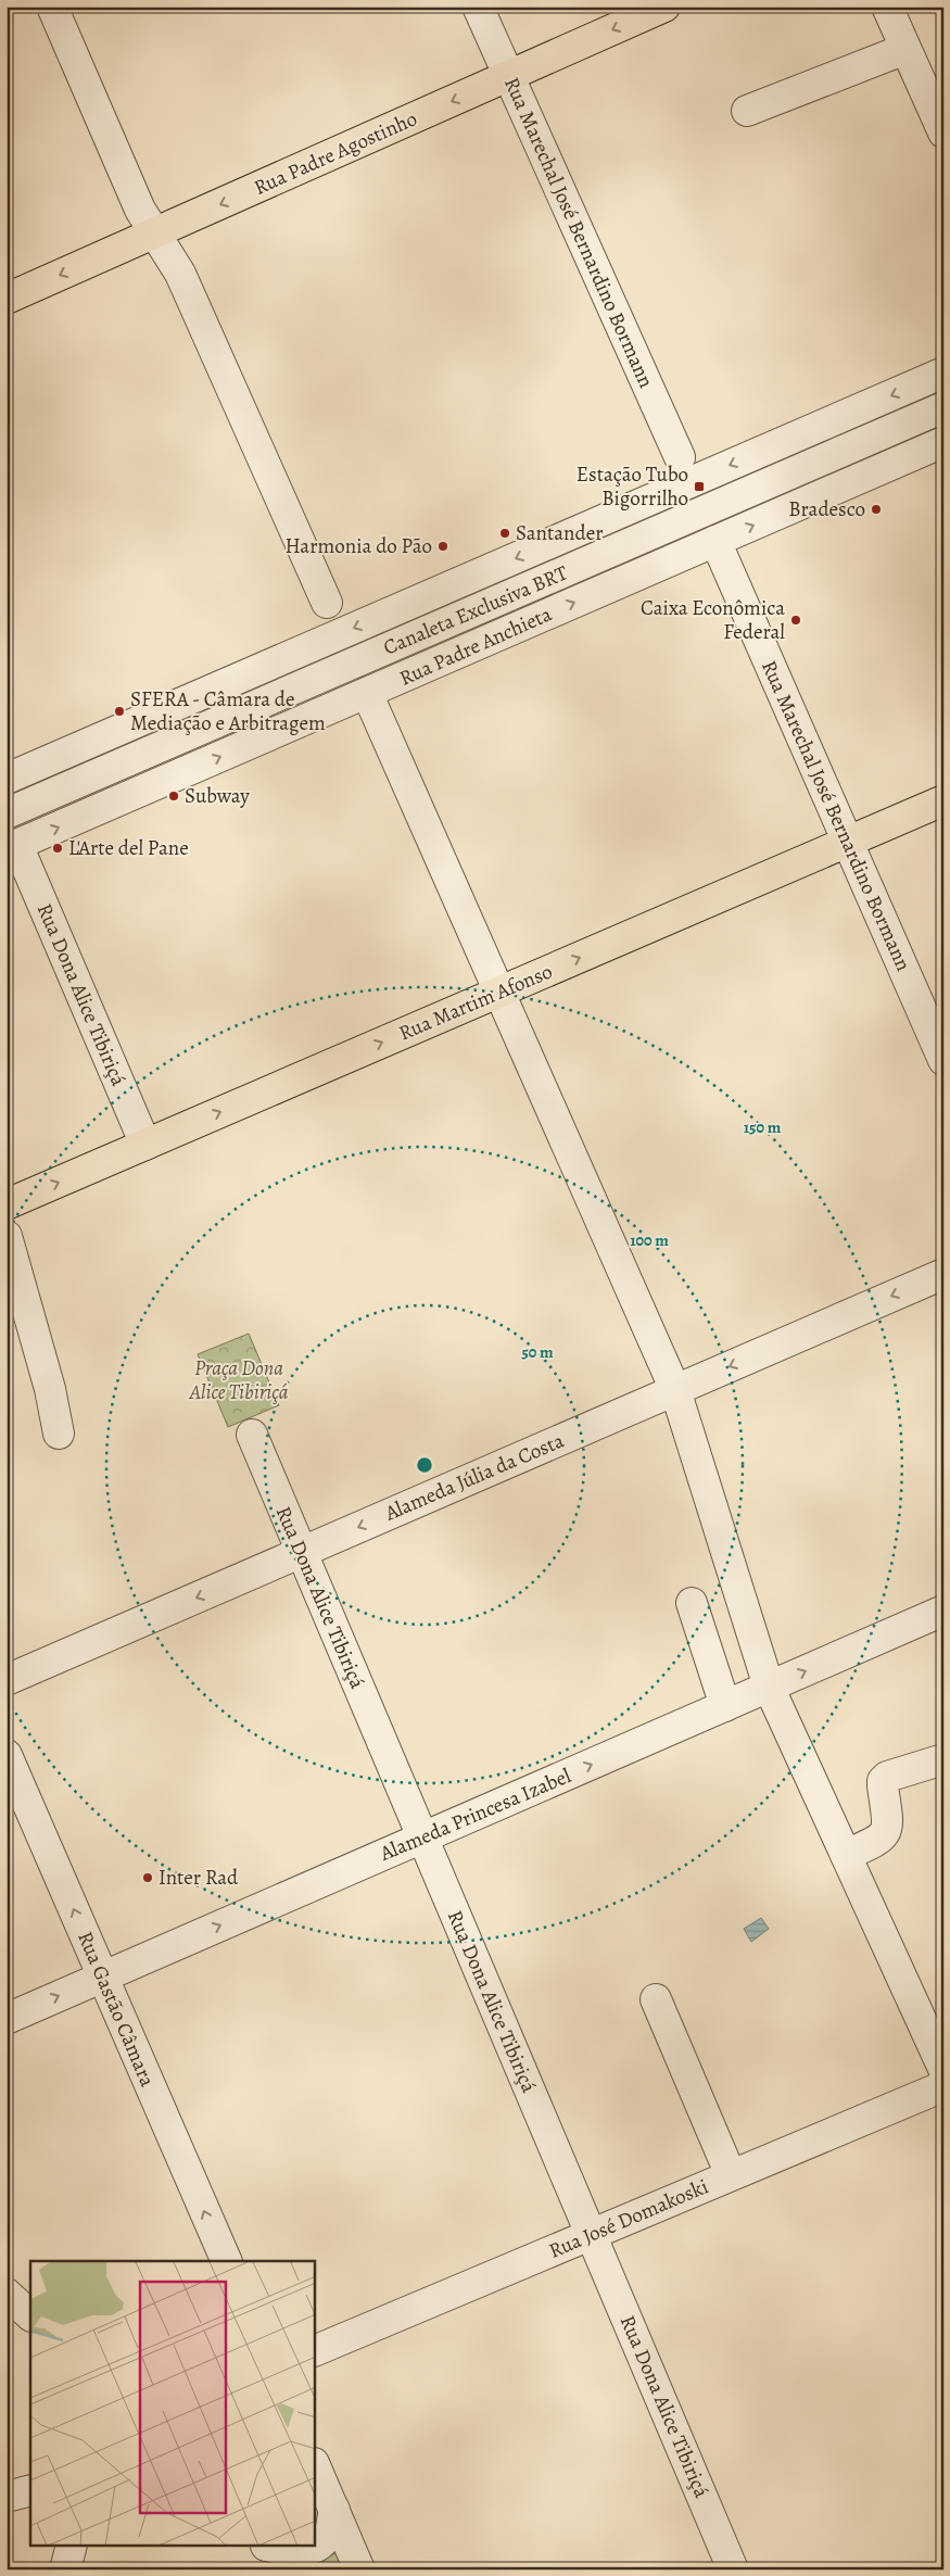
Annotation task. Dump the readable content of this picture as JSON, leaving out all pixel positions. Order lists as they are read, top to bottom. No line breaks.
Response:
{"streets":{"main road":["Rua Padre Agostinho","Rua Martim Afonso"],"street":["Rua Marechal José Bernardino Bormann","Canaleta Exclusiva BRT","Rua Padre Anchieta","Rua Dona Alice Tibiriçá","Alameda Júlia da Costa","Alameda Princesa Izabel","Rua Gastão Câmara","Rua José Domakoski"]},"crossings":[["Rua Padre Agostinho","Rua Marechal José Bernardino Bormann"],["Rua Marechal José Bernardino Bormann","Rua Padre Anchieta"],["Rua Marechal José Bernardino Bormann","Rua Martim Afonso"],["Rua Padre Anchieta","Rua Dona Alice Tibiriçá"],["Rua Dona Alice Tibiriçá","Rua Martim Afonso"],["Rua Dona Alice Tibiriçá","Alameda Júlia da Costa"],["Rua Dona Alice Tibiriçá","Alameda Princesa Izabel"],["Rua Dona Alice Tibiriçá","Rua José Domakoski"],["Alameda Princesa Izabel","Rua Gastão Câmara"]],"one_way":["Rua Padre Agostinho","Rua Martim Afonso","Alameda Júlia da Costa","Alameda Princesa Izabel","Rua Gastão Câmara"],"parks":["Praça Dona Alice Tibiriçá"],"places":{"transit":["Estação Tubo Bigorrilho"],"other":["Bradesco","Santander","Harmonia do Pão","Caixa Econômica Federal","SFERA - Câmara de Mediação e Arbitragem","Subway","L'Arte del Pane","Inter Rad"]},"rings":["150 m","100 m","50 m"]}
